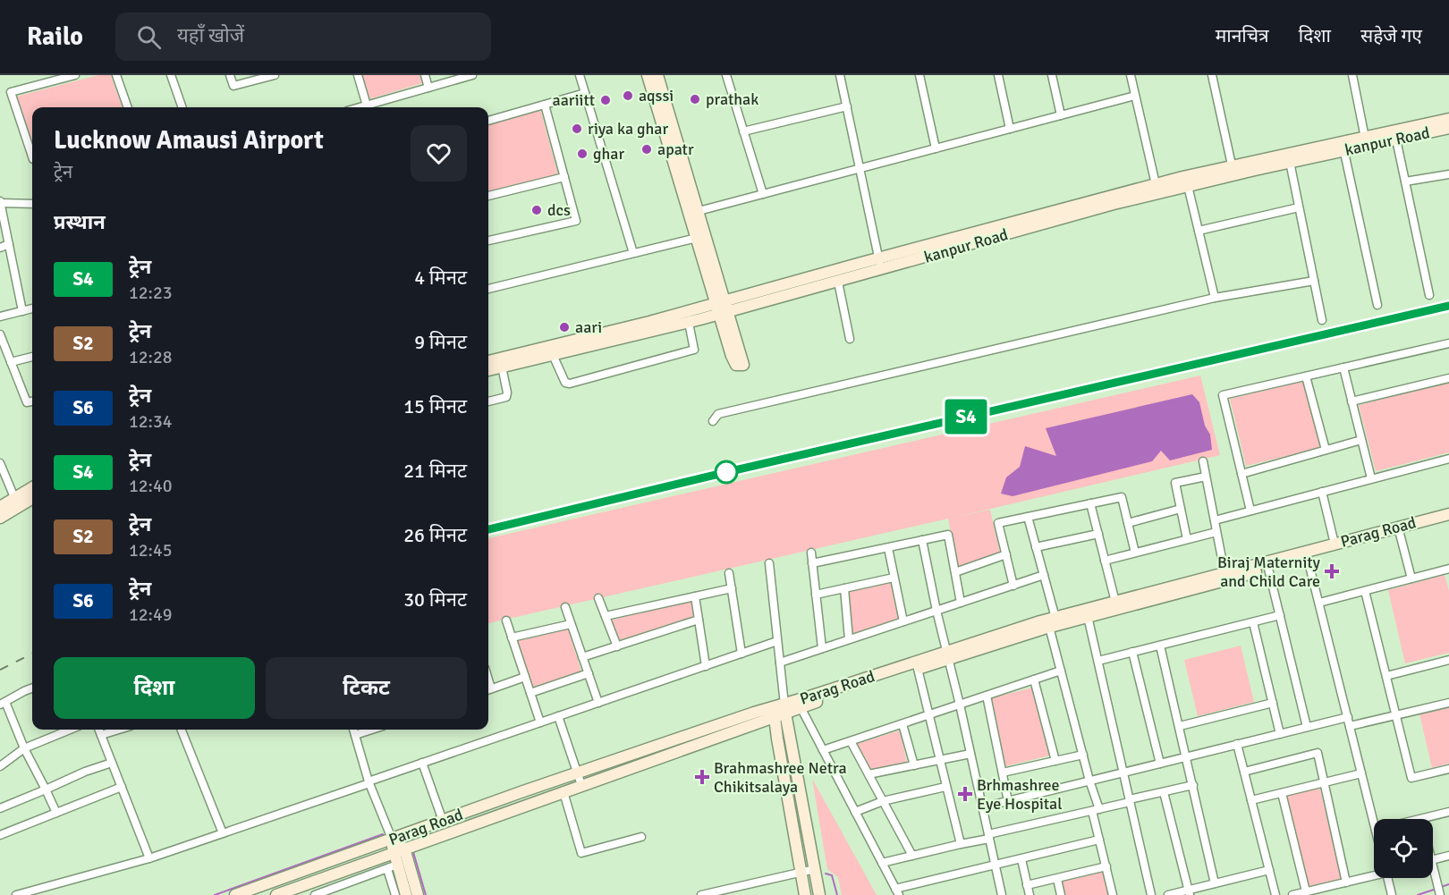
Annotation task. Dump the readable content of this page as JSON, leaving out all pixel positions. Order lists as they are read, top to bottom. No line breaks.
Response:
{"streets":{"street":["kanpur Road","Parag Road"]},"places":{"other":["aqssi","prathak","aariitt","riya ka ghar","apatr","ghar","dcs","aari"],"health":["Biraj Maternity and Child Care","Brahmashree Netra Chikitsalaya","Brhmashree Eye Hospital"]},"page":{"header":"Railo","search":"यहाँ खोजें","nav":["मानचित्र","दिशा","सहेजे गए"],"on_map":"S4","heading":[["Lucknow Amausi Airport","ट्रेन"],"प्रस्थान"],"list":[{"mark":"S4","name":"ट्रेन","note":"12:23","value":"4 मिनट"},{"mark":"S2","name":"ट्रेन","note":"12:28","value":"9 मिनट"},{"mark":"S6","name":"ट्रेन","note":"12:34","value":"15 मिनट"},{"mark":"S4","name":"ट्रेन","note":"12:40","value":"21 मिनट"},{"mark":"S2","name":"ट्रेन","note":"12:45","value":"26 मिनट"},{"mark":"S6","name":"ट्रेन","note":"12:49","value":"30 मिनट"}],"buttons":["दिशा","टिकट"]}}
